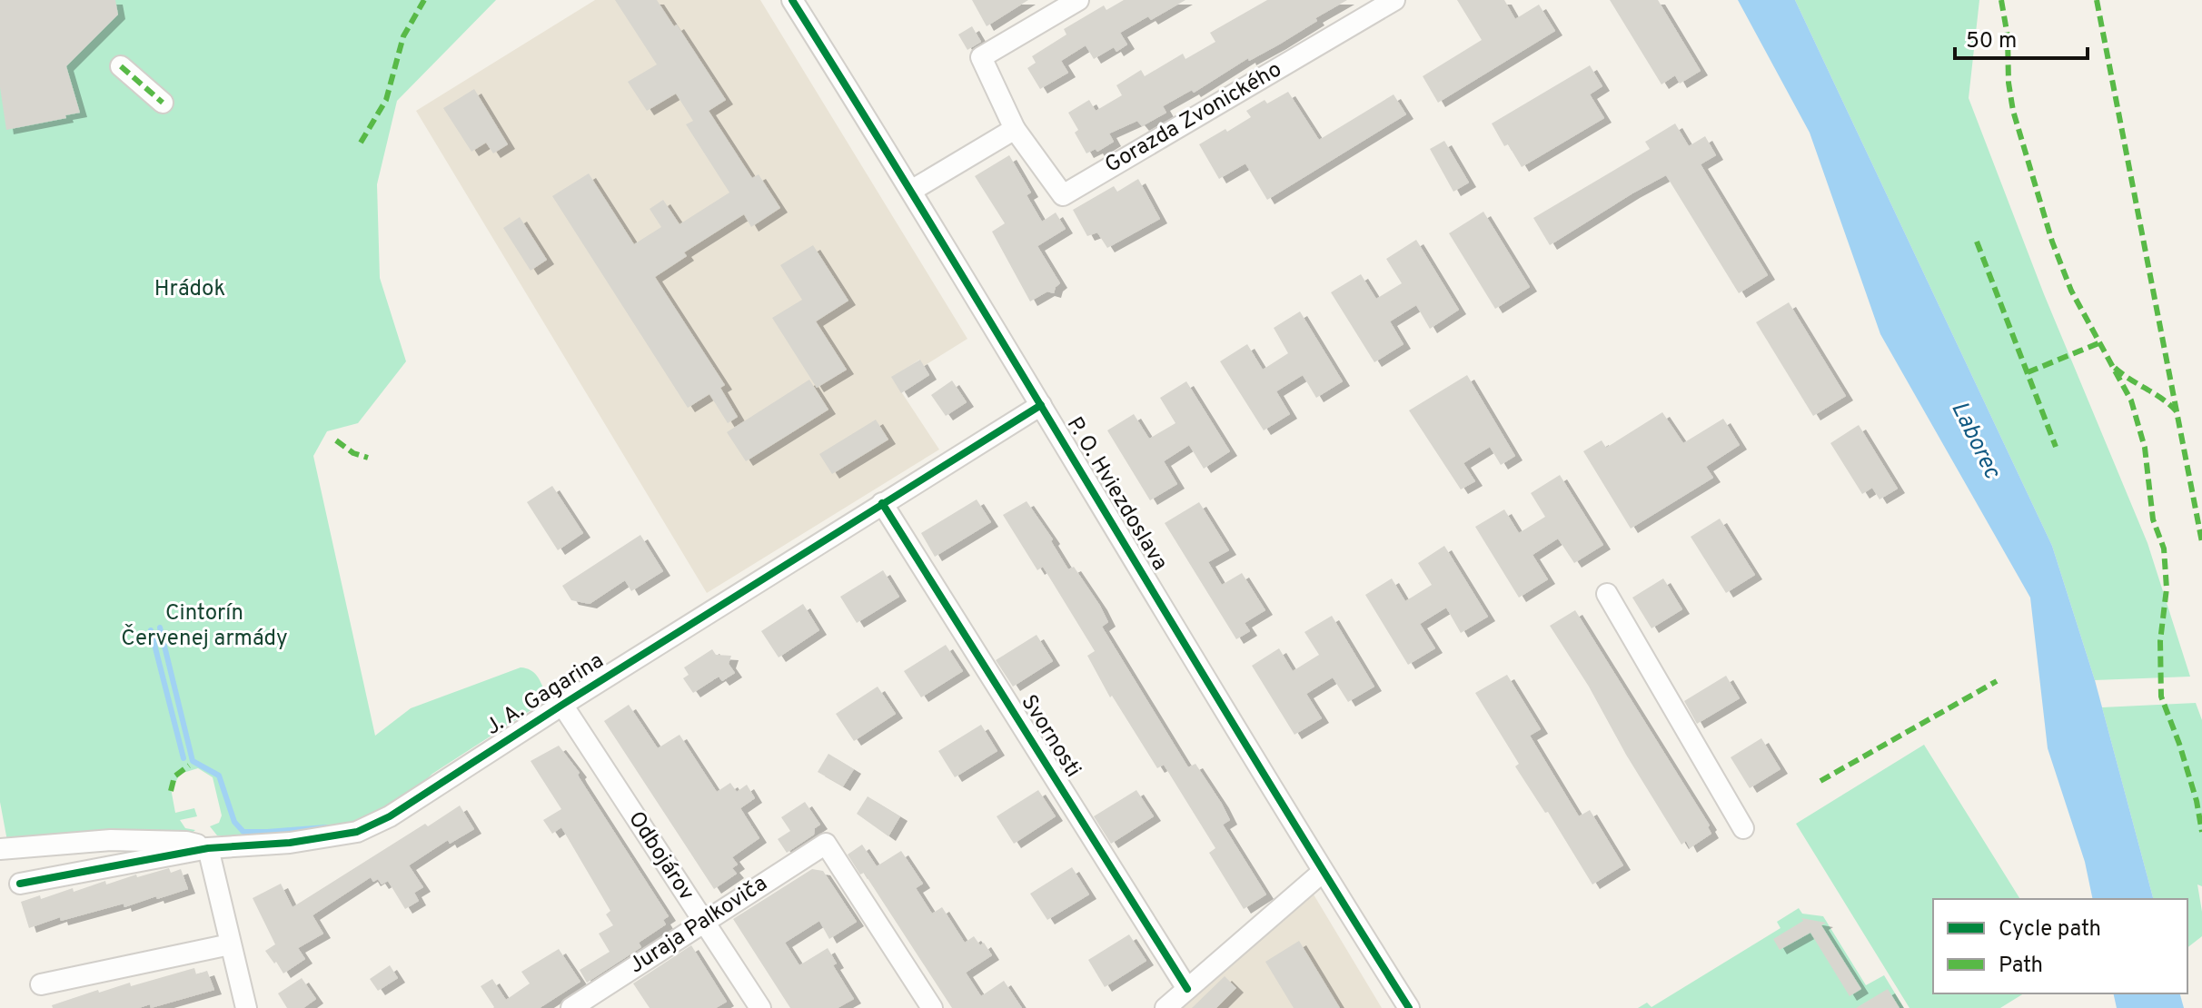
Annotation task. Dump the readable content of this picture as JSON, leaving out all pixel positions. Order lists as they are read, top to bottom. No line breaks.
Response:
{"streets":{"street":["Gorazda Zvonického","P. O. Hviezdoslava","J. A. Gagarina","Svornosti","Odbojárov","Juraja Palkoviča"]},"crossings":[["P. O. Hviezdoslava","J. A. Gagarina"],["J. A. Gagarina","Svornosti"],["J. A. Gagarina","Odbojárov"],["Odbojárov","Juraja Palkoviča"]],"water":["Laborec"],"parks":["Hrádok","Cintorín Červenej armády"],"legend":["Cycle path","Path"],"scale_bar":"50 m"}
